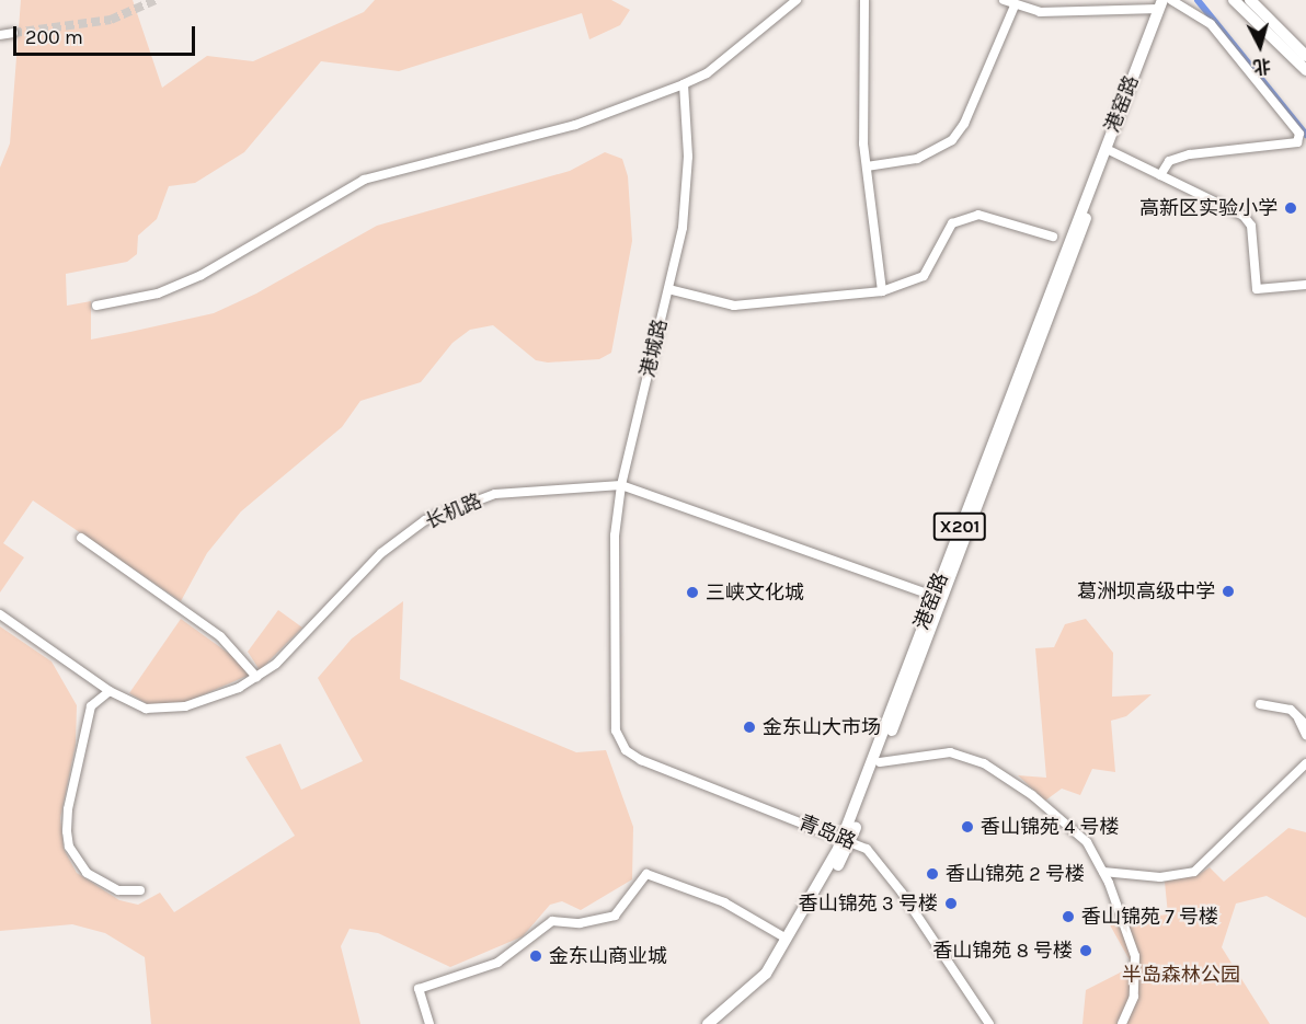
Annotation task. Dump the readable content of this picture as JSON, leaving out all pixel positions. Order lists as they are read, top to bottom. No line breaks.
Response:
{"streets":{"main road":["港窑路","X201"],"street":["港城路","长机路","青岛路"]},"crossings":[["港窑路","长机路"],["港窑路","青岛路"],["港城路","长机路"],["港城路","青岛路"]],"parks":["半岛森林公园"],"places":["高新区实验小学","葛洲坝高级中学","三峡文化城","金东山大市场","香山锦苑 4 号楼","香山锦苑 2 号楼","香山锦苑 3 号楼","香山锦苑 7 号楼","香山锦苑 8 号楼","金东山商业城"],"scale_bar":"200 m","north":"bottom"}
